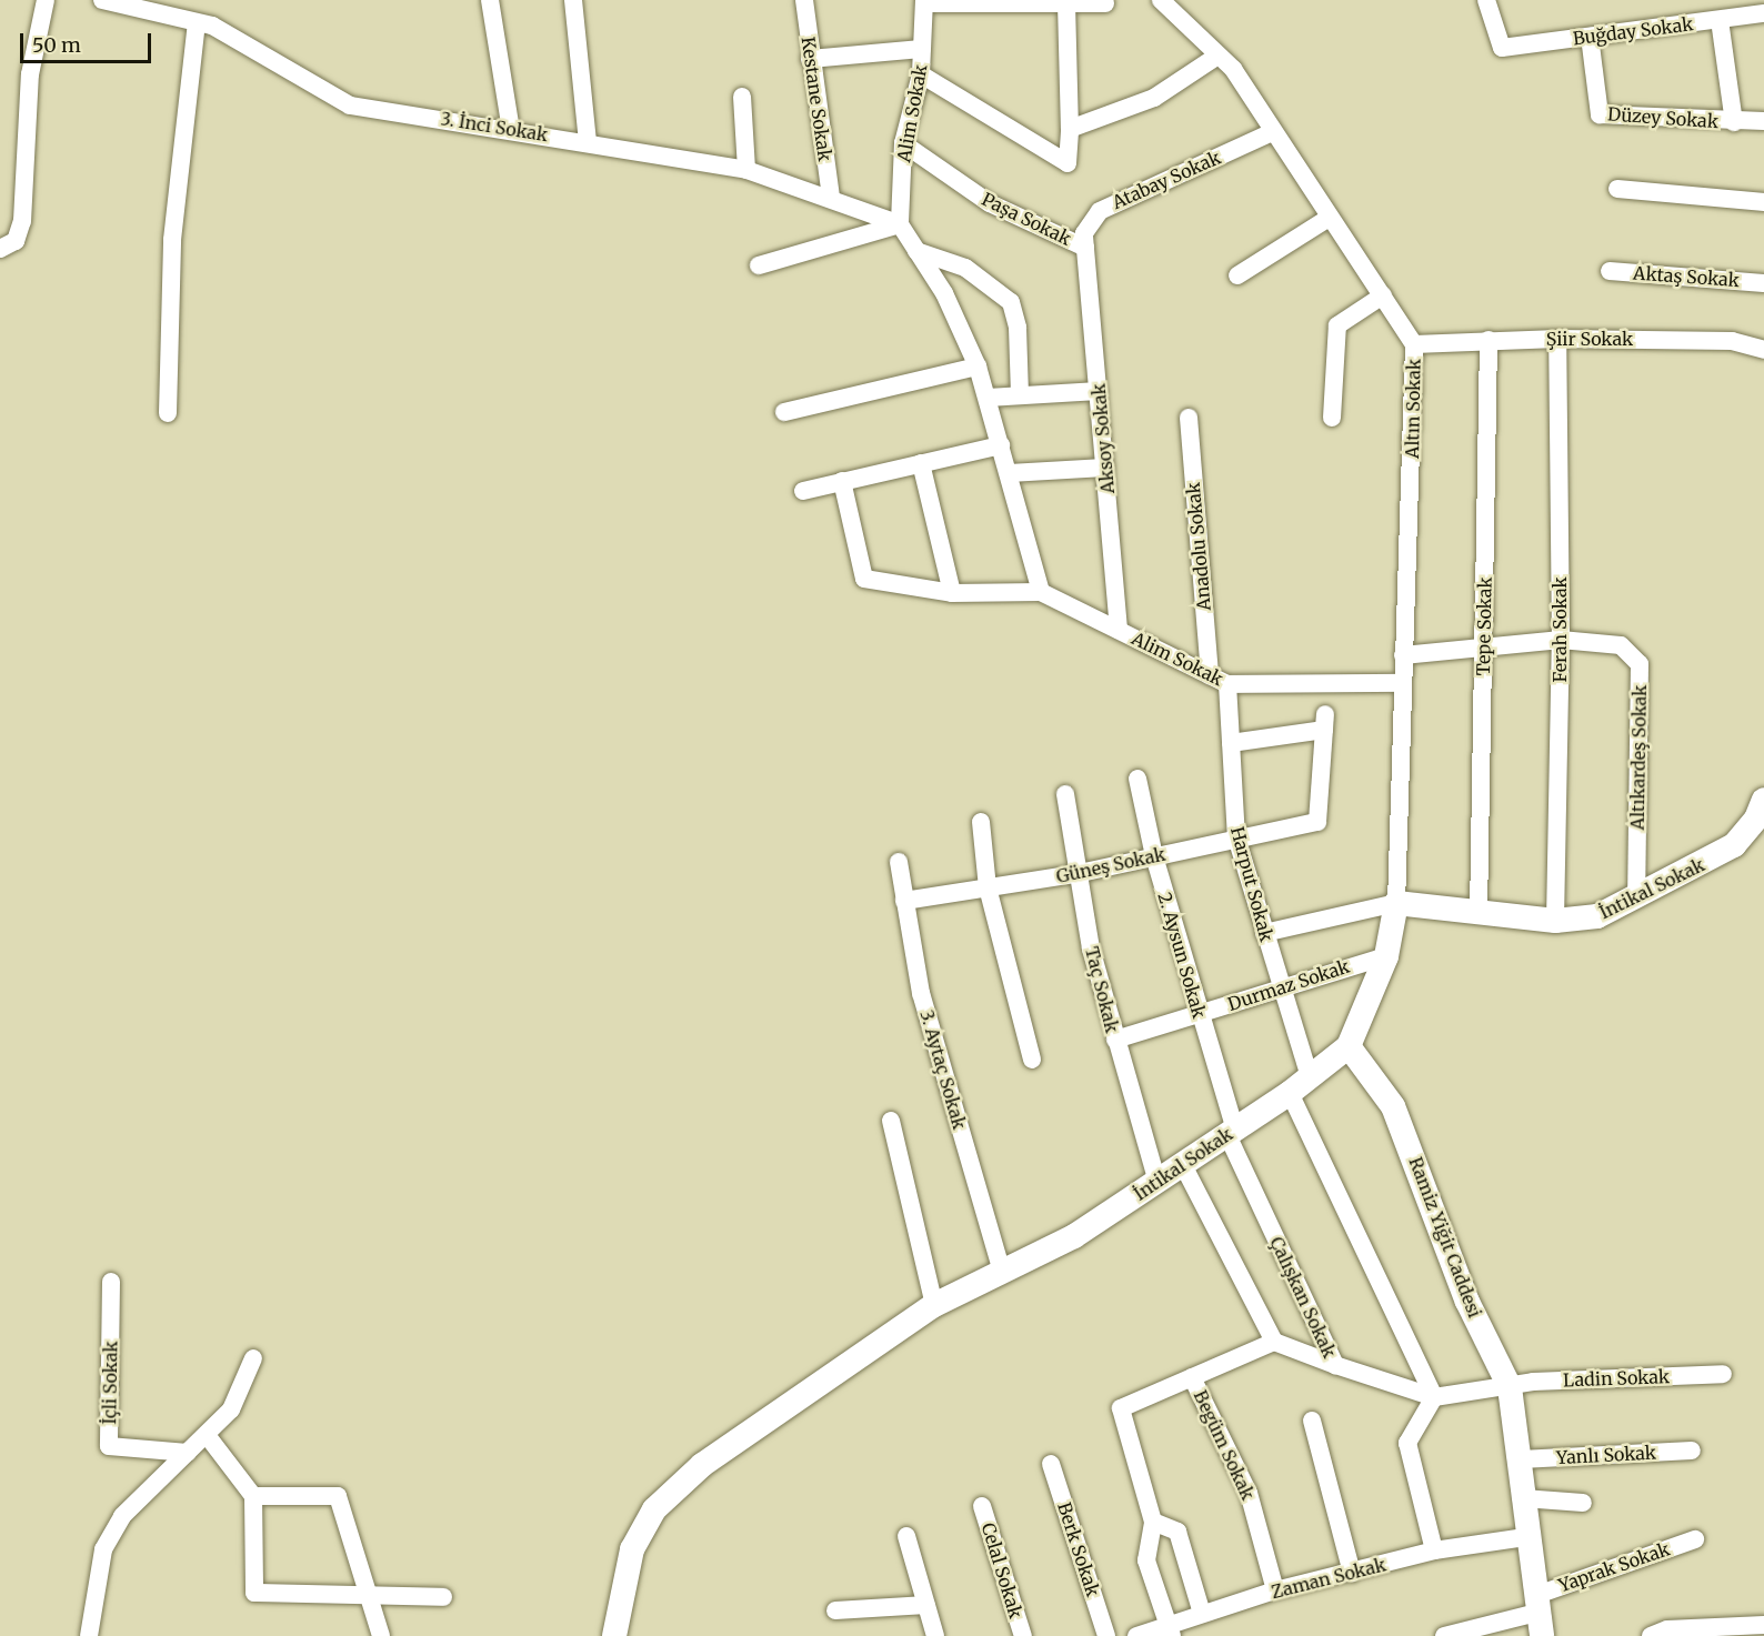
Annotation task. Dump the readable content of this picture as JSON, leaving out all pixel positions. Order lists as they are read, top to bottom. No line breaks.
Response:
{"streets":{"street":["Buğday Sokak","Kestane Sokak","Alim Sokak","Düzey Sokak","3. İnci Sokak","Atabay Sokak","Paşa Sokak","Aktaş Sokak","Şiir Sokak","Altın Sokak","Aksoy Sokak","Anadolu Sokak","Tepe Sokak","Ferah Sokak","Altıkardeş Sokak","Güneş Sokak","Harput Sokak","İntikal Sokak","2. Aysun Sokak","Durmaz Sokak","Taç Sokak","3. Aytaç Sokak","Ramiz Yiğit Caddesi","Çalışkan Sokak","Ladin Sokak","İçli Sokak","Begüm Sokak","Yanlı Sokak","Berk Sokak","Yaprak Sokak","Celal Sokak","Zaman Sokak"]},"crossings":[["Buğday Sokak","Düzey Sokak"],["Kestane Sokak","3. İnci Sokak"],["Alim Sokak","3. İnci Sokak"],["Alim Sokak","Paşa Sokak"],["Alim Sokak","Altın Sokak"],["Alim Sokak","Aksoy Sokak"],["Alim Sokak","Anadolu Sokak"],["Alim Sokak","Harput Sokak"],["Atabay Sokak","Paşa Sokak"],["Atabay Sokak","Altın Sokak"],["Atabay Sokak","Aksoy Sokak"],["Paşa Sokak","Aksoy Sokak"],["Şiir Sokak","Altın Sokak"],["Şiir Sokak","Tepe Sokak"],["Şiir Sokak","Ferah Sokak"],["Altın Sokak","Altıkardeş Sokak"],["Altın Sokak","İntikal Sokak"],["Tepe Sokak","Altıkardeş Sokak"],["Tepe Sokak","İntikal Sokak"],["Ferah Sokak","Altıkardeş Sokak"],["Ferah Sokak","İntikal Sokak"],["Altıkardeş Sokak","İntikal Sokak"],["Güneş Sokak","Harput Sokak"],["Güneş Sokak","2. Aysun Sokak"],["Güneş Sokak","Taç Sokak"],["Güneş Sokak","3. Aytaç Sokak"],["Harput Sokak","İntikal Sokak"],["Harput Sokak","Durmaz Sokak"],["Harput Sokak","Çalışkan Sokak"],["İntikal Sokak","2. Aysun Sokak"],["İntikal Sokak","Durmaz Sokak"],["İntikal Sokak","Taç Sokak"],["İntikal Sokak","3. Aytaç Sokak"],["İntikal Sokak","Ramiz Yiğit Caddesi"],["İntikal Sokak","Çalışkan Sokak"],["2. Aysun Sokak","Durmaz Sokak"],["2. Aysun Sokak","Çalışkan Sokak"],["Durmaz Sokak","Taç Sokak"],["Ramiz Yiğit Caddesi","Çalışkan Sokak"],["Ramiz Yiğit Caddesi","Ladin Sokak"],["Ramiz Yiğit Caddesi","Yanlı Sokak"],["Ramiz Yiğit Caddesi","Yaprak Sokak"],["Ramiz Yiğit Caddesi","Zaman Sokak"],["Çalışkan Sokak","Ladin Sokak"],["Begüm Sokak","Zaman Sokak"]],"scale_bar":"50 m"}
